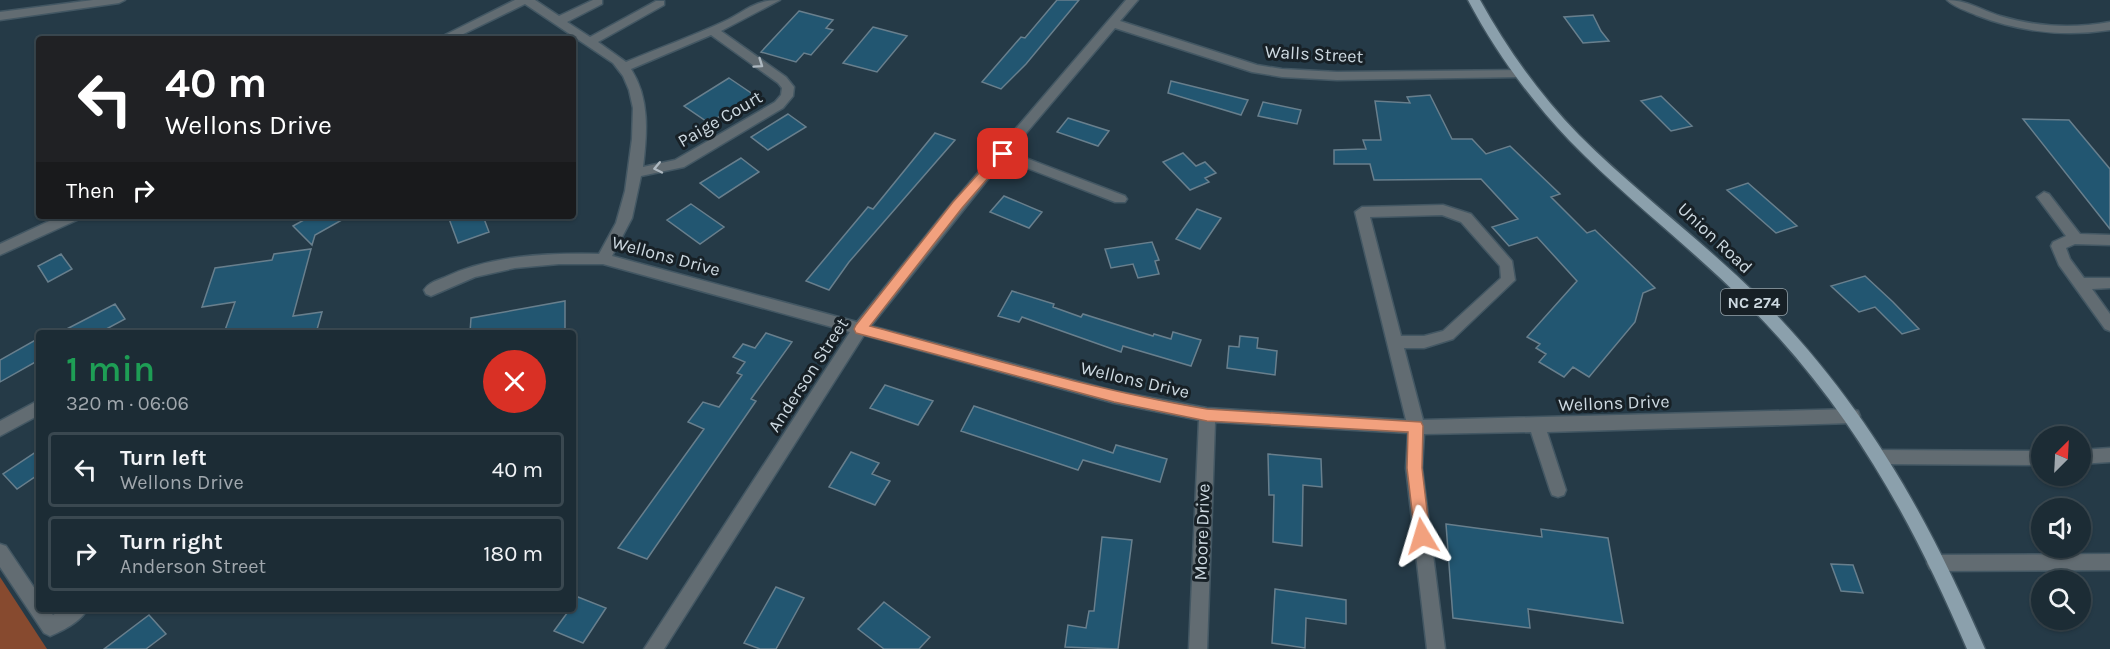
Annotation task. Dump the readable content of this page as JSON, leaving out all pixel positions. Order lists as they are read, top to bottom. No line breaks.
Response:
{"streets":{"main road":["Union Road","NC 274"],"street":["Walls Street","Paige Court","Wellons Drive","Anderson Street","Moore Drive"]},"crossings":[["Walls Street","Union Road"],["Walls Street","Anderson Street"],["Union Road","Wellons Drive"],["Wellons Drive","Anderson Street"],["Wellons Drive","Moore Drive"]],"north":"top right","page":{"turn":["40 m","Wellons Drive"],"then":"Then","heading":["1 min","320 m · 06:06"],"list":[{"name":"Turn left","note":"Wellons Drive","value":"40 m"},{"name":"Turn right","note":"Anderson Street","value":"180 m"}]}}
